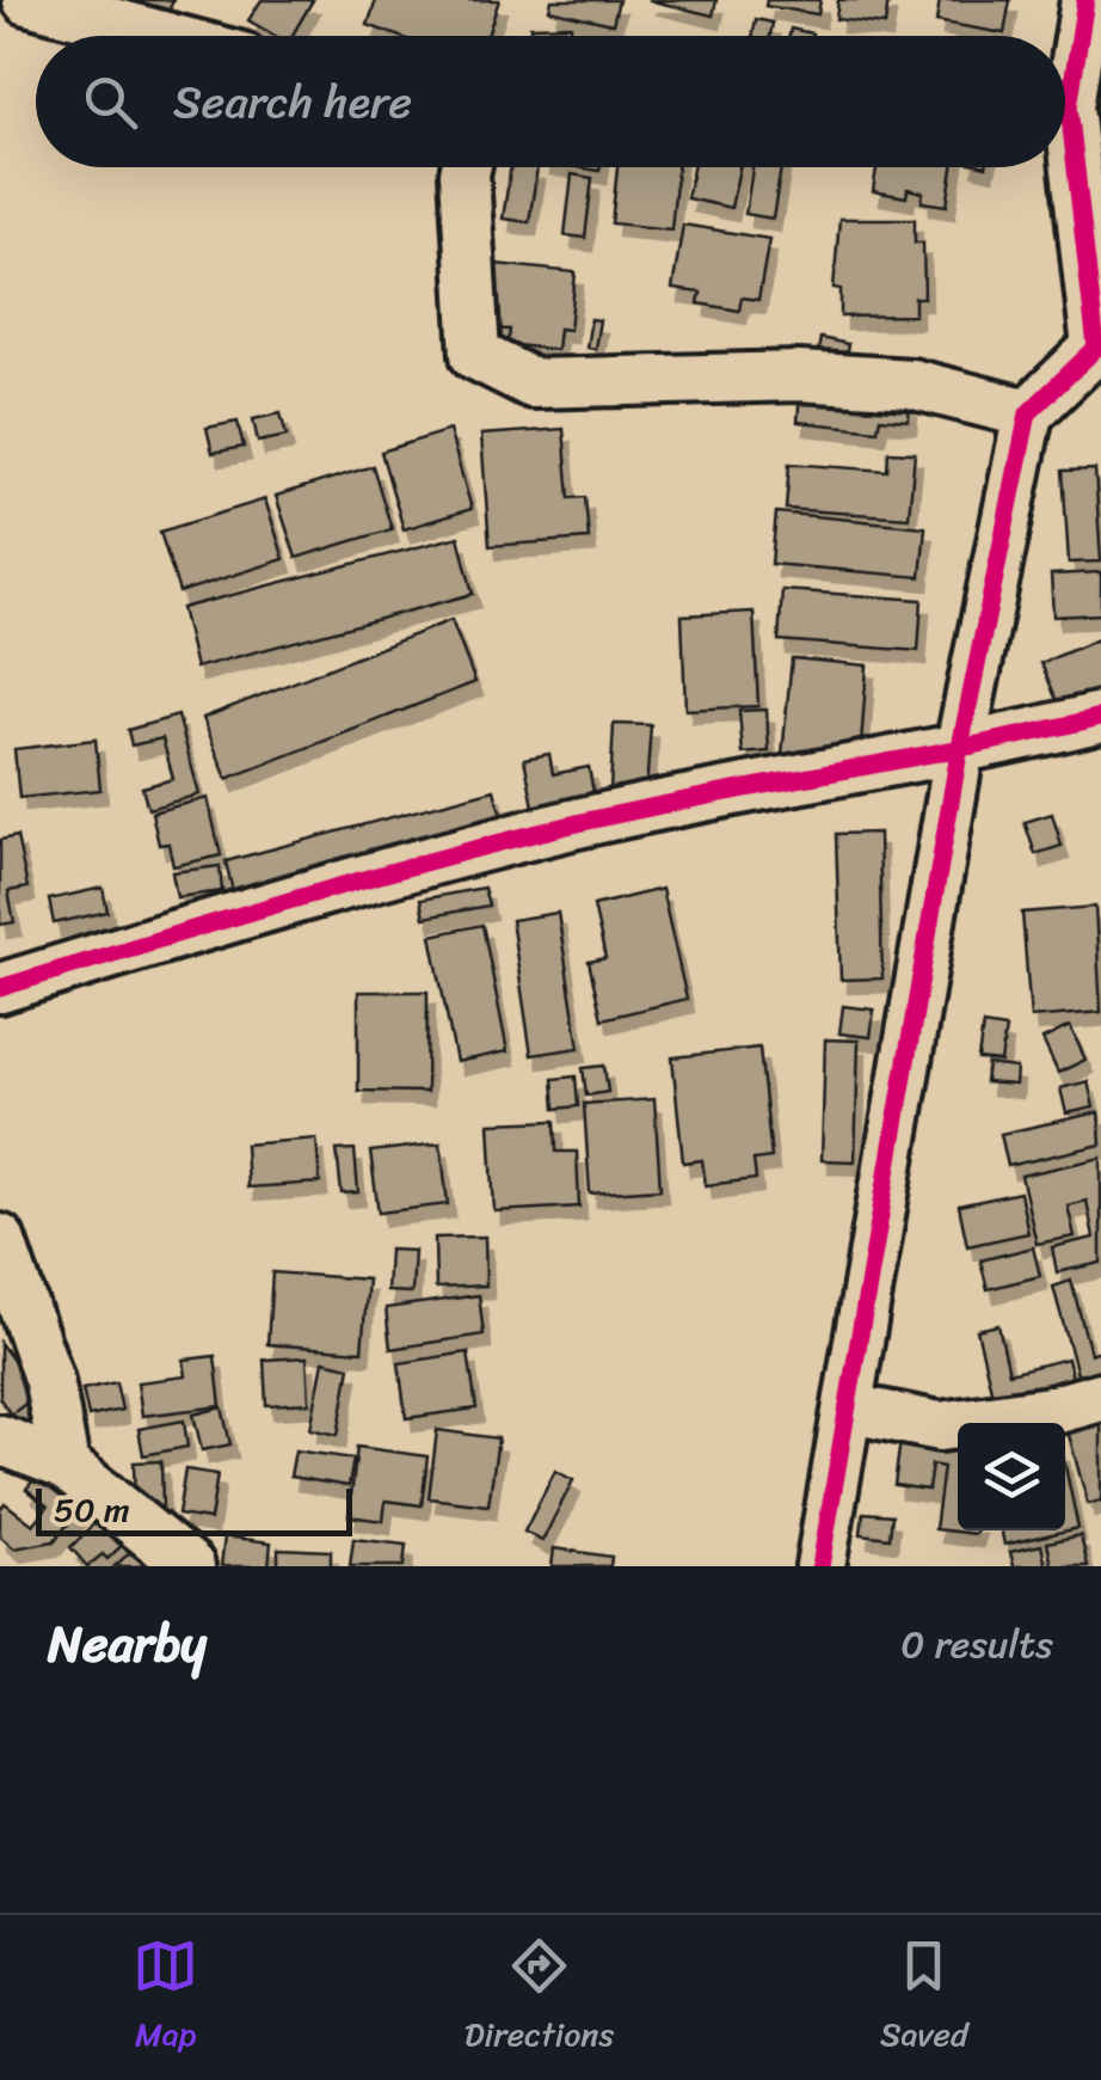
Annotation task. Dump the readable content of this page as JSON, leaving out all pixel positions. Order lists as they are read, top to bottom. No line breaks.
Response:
{"scale_bar":"50 m","page":{"search":"Search here","scale":"50 m","heading":["Nearby","0 results"],"nav":["Map","Directions","Saved"]}}
